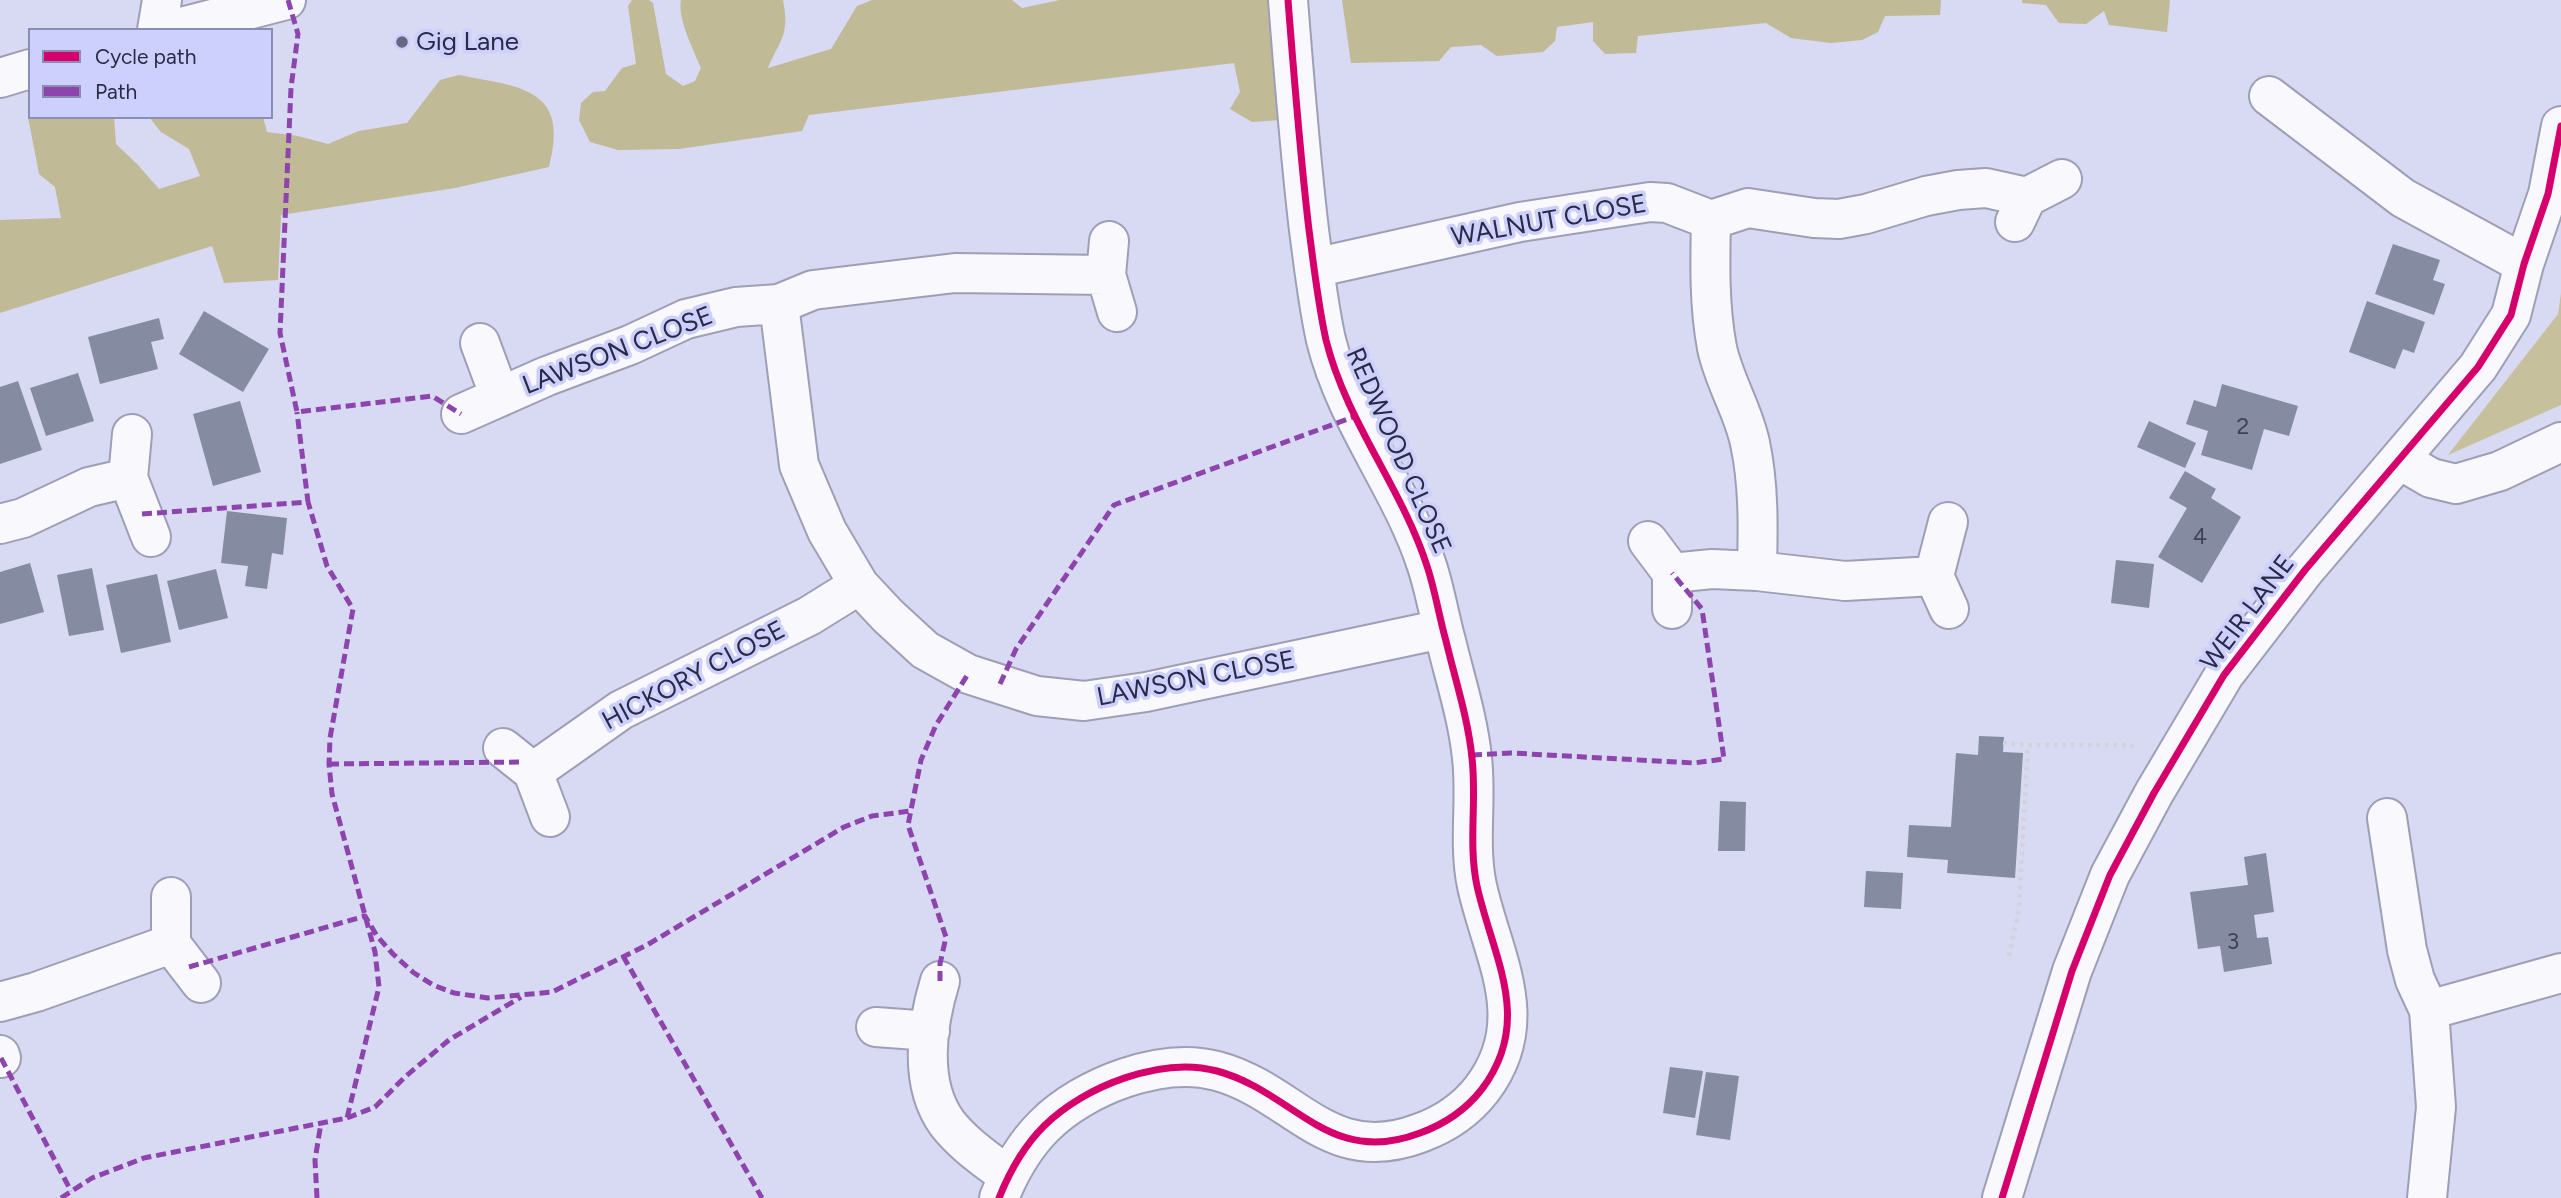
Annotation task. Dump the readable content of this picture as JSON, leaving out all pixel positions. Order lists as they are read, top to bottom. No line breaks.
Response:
{"streets":{"street":["WALNUT CLOSE","LAWSON CLOSE","REDWOOD CLOSE","WEIR LANE","HICKORY CLOSE"]},"crossings":[["WALNUT CLOSE","REDWOOD CLOSE"],["LAWSON CLOSE","REDWOOD CLOSE"],["LAWSON CLOSE","HICKORY CLOSE"]],"places":["Gig Lane"],"house_numbers":["2","4","3"],"legend":["Cycle path","Path"]}
